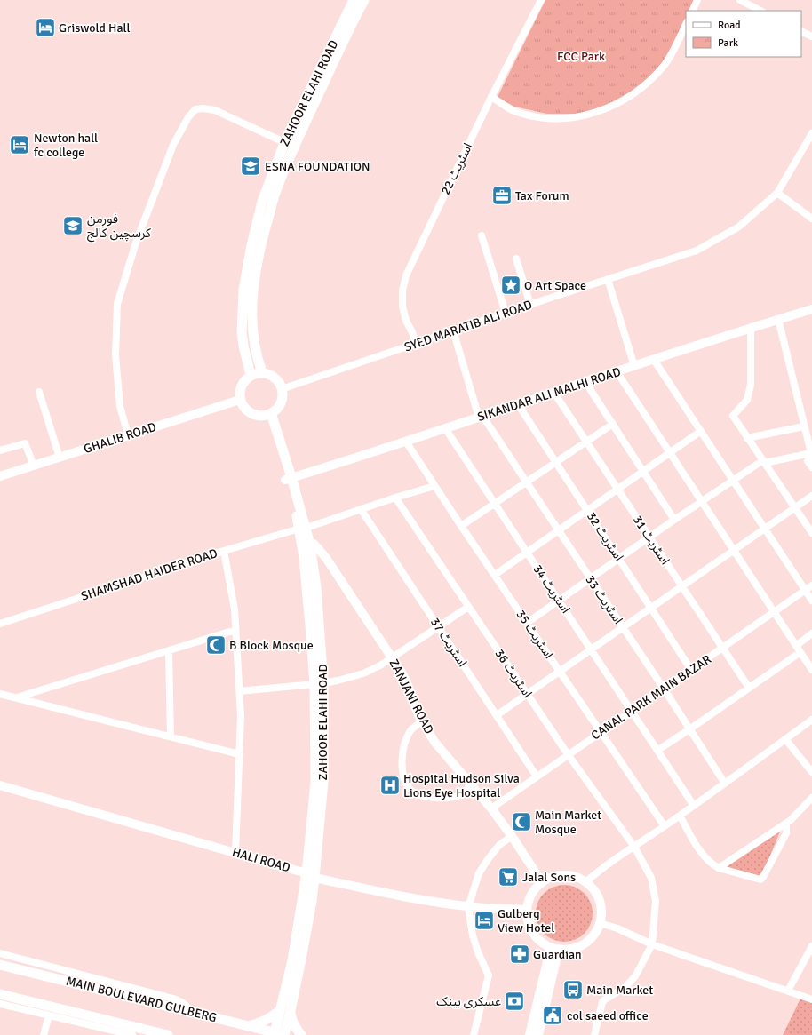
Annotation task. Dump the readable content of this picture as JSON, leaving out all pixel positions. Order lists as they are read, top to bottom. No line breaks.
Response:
{"streets":{"main road":["ZAHOOR ELAHI ROAD","MAIN BOULEVARD GULBERG"],"street":["اسٹریٹ 22","SYED MARATIB ALI ROAD","SIKANDAR ALI MALHI ROAD","GHALIB ROAD","اسٹریٹ 32","اسٹریٹ 31","SHAMSHAD HAIDER ROAD","اسٹریٹ 34","اسٹریٹ 33","اسٹریٹ 35","اسٹریٹ 37","اسٹریٹ 36","ZANJANI ROAD","CANAL PARK MAIN BAZAR","HALI ROAD"]},"crossings":[["ZAHOOR ELAHI ROAD","SYED MARATIB ALI ROAD"],["ZAHOOR ELAHI ROAD","SIKANDAR ALI MALHI ROAD"],["ZAHOOR ELAHI ROAD","GHALIB ROAD"],["ZAHOOR ELAHI ROAD","SHAMSHAD HAIDER ROAD"],["ZAHOOR ELAHI ROAD","ZANJANI ROAD"],["ZAHOOR ELAHI ROAD","HALI ROAD"],["ZAHOOR ELAHI ROAD","MAIN BOULEVARD GULBERG"],["اسٹریٹ 22","SYED MARATIB ALI ROAD"],["SYED MARATIB ALI ROAD","GHALIB ROAD"],["SYED MARATIB ALI ROAD","اسٹریٹ 33"],["SIKANDAR ALI MALHI ROAD","اسٹریٹ 32"],["SIKANDAR ALI MALHI ROAD","اسٹریٹ 31"],["SIKANDAR ALI MALHI ROAD","اسٹریٹ 34"],["SIKANDAR ALI MALHI ROAD","اسٹریٹ 33"],["SIKANDAR ALI MALHI ROAD","اسٹریٹ 35"],["اسٹریٹ 32","CANAL PARK MAIN BAZAR"],["اسٹریٹ 31","CANAL PARK MAIN BAZAR"],["SHAMSHAD HAIDER ROAD","اسٹریٹ 35"],["SHAMSHAD HAIDER ROAD","اسٹریٹ 37"],["SHAMSHAD HAIDER ROAD","اسٹریٹ 36"],["اسٹریٹ 34","CANAL PARK MAIN BAZAR"],["اسٹریٹ 33","CANAL PARK MAIN BAZAR"],["اسٹریٹ 35","CANAL PARK MAIN BAZAR"],["اسٹریٹ 37","CANAL PARK MAIN BAZAR"],["اسٹریٹ 36","CANAL PARK MAIN BAZAR"],["ZANJANI ROAD","CANAL PARK MAIN BAZAR"],["ZANJANI ROAD","HALI ROAD"]],"parks":["FCC Park"],"places":{"hotel":["Griswold Hall","Newton hall fc college","Gulberg View Hotel"],"school or university":["ESNA FOUNDATION","فورمن کرسچین کالج"],"office":["Tax Forum"],"place":["O Art Space"],"mosque":["B Block Mosque","Main Market Mosque"],"hospital":["Hospital Hudson Silva Lions Eye Hospital"],"supermarket":["Jalal Sons"],"pharmacy":["Guardian"],"bus stop":["Main Market"],"bank":["عسکری بینک"],"public building":["col saeed office"]},"legend":["Road","Park"]}
